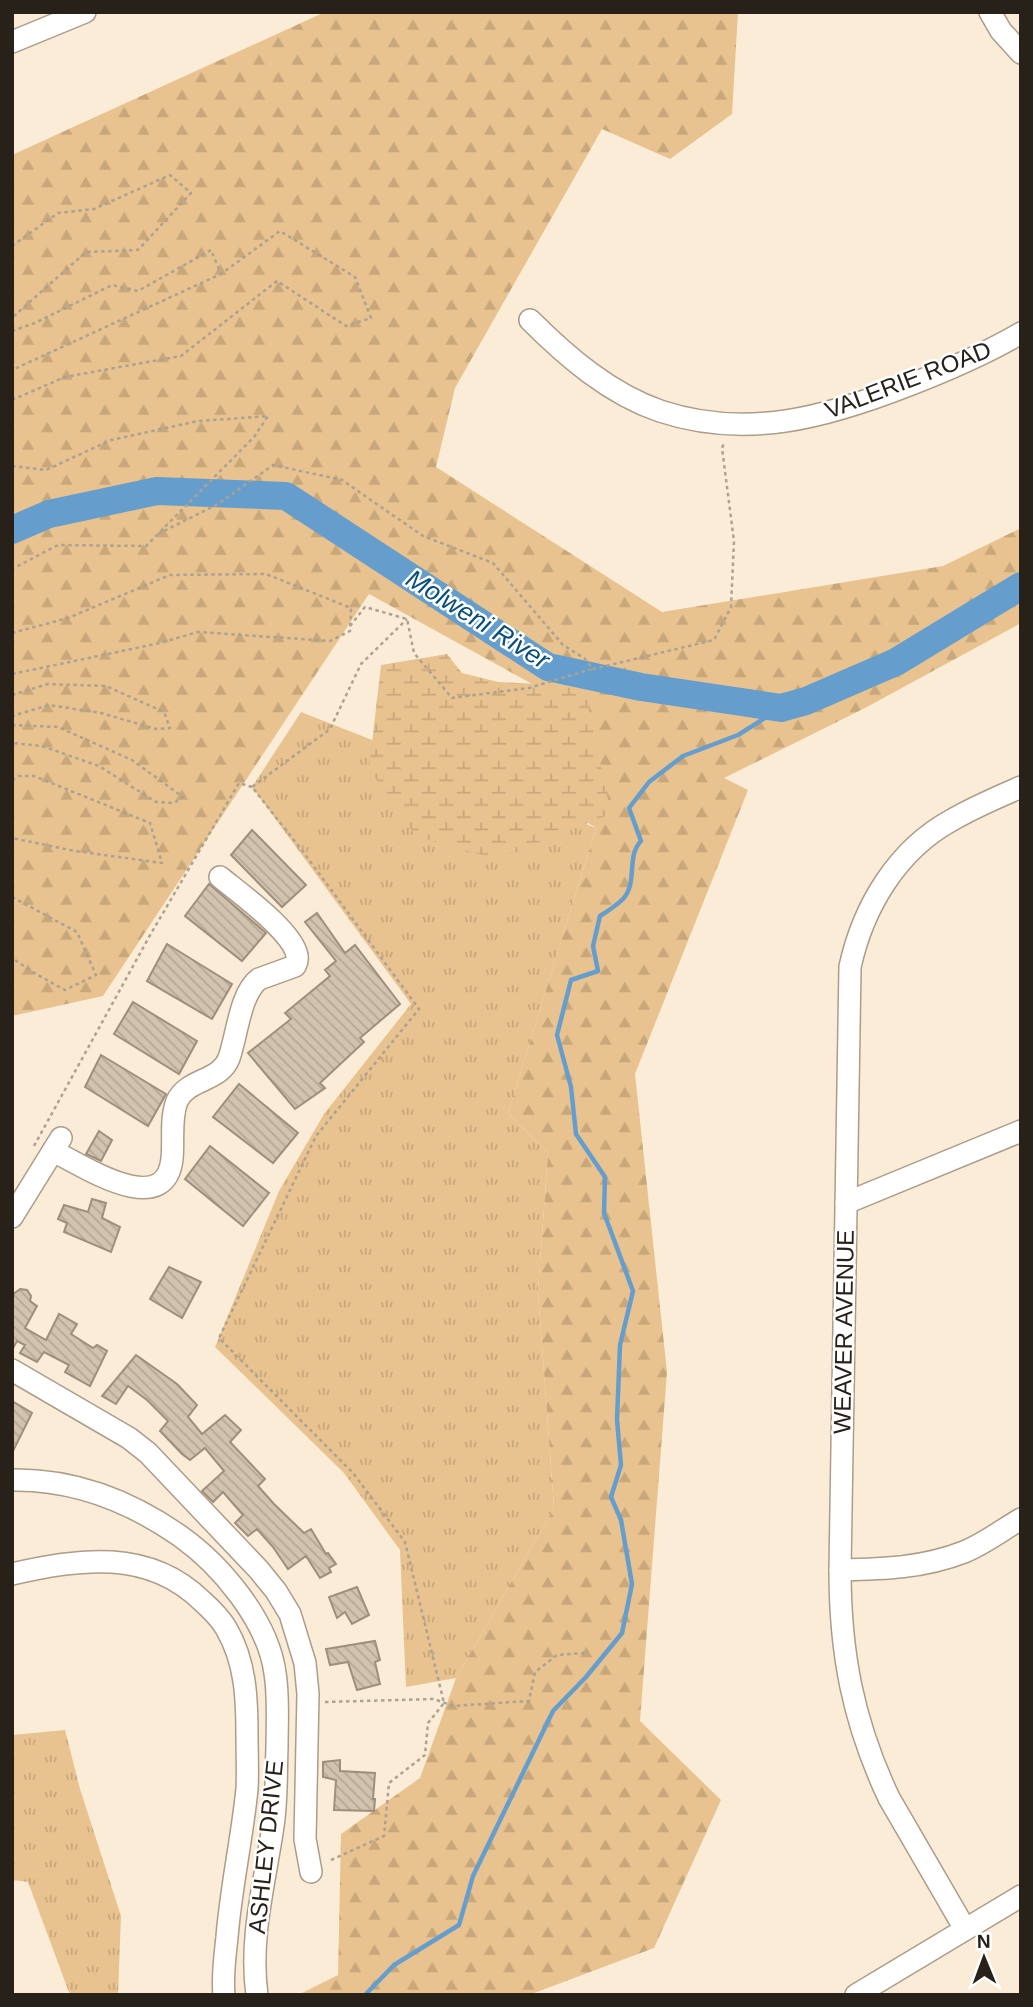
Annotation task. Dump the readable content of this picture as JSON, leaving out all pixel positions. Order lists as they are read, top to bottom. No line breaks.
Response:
{"streets":{"street":["VALERIE ROAD","WEAVER AVENUE","ASHLEY DRIVE"]},"water":["Molweni River"],"north":"top"}
